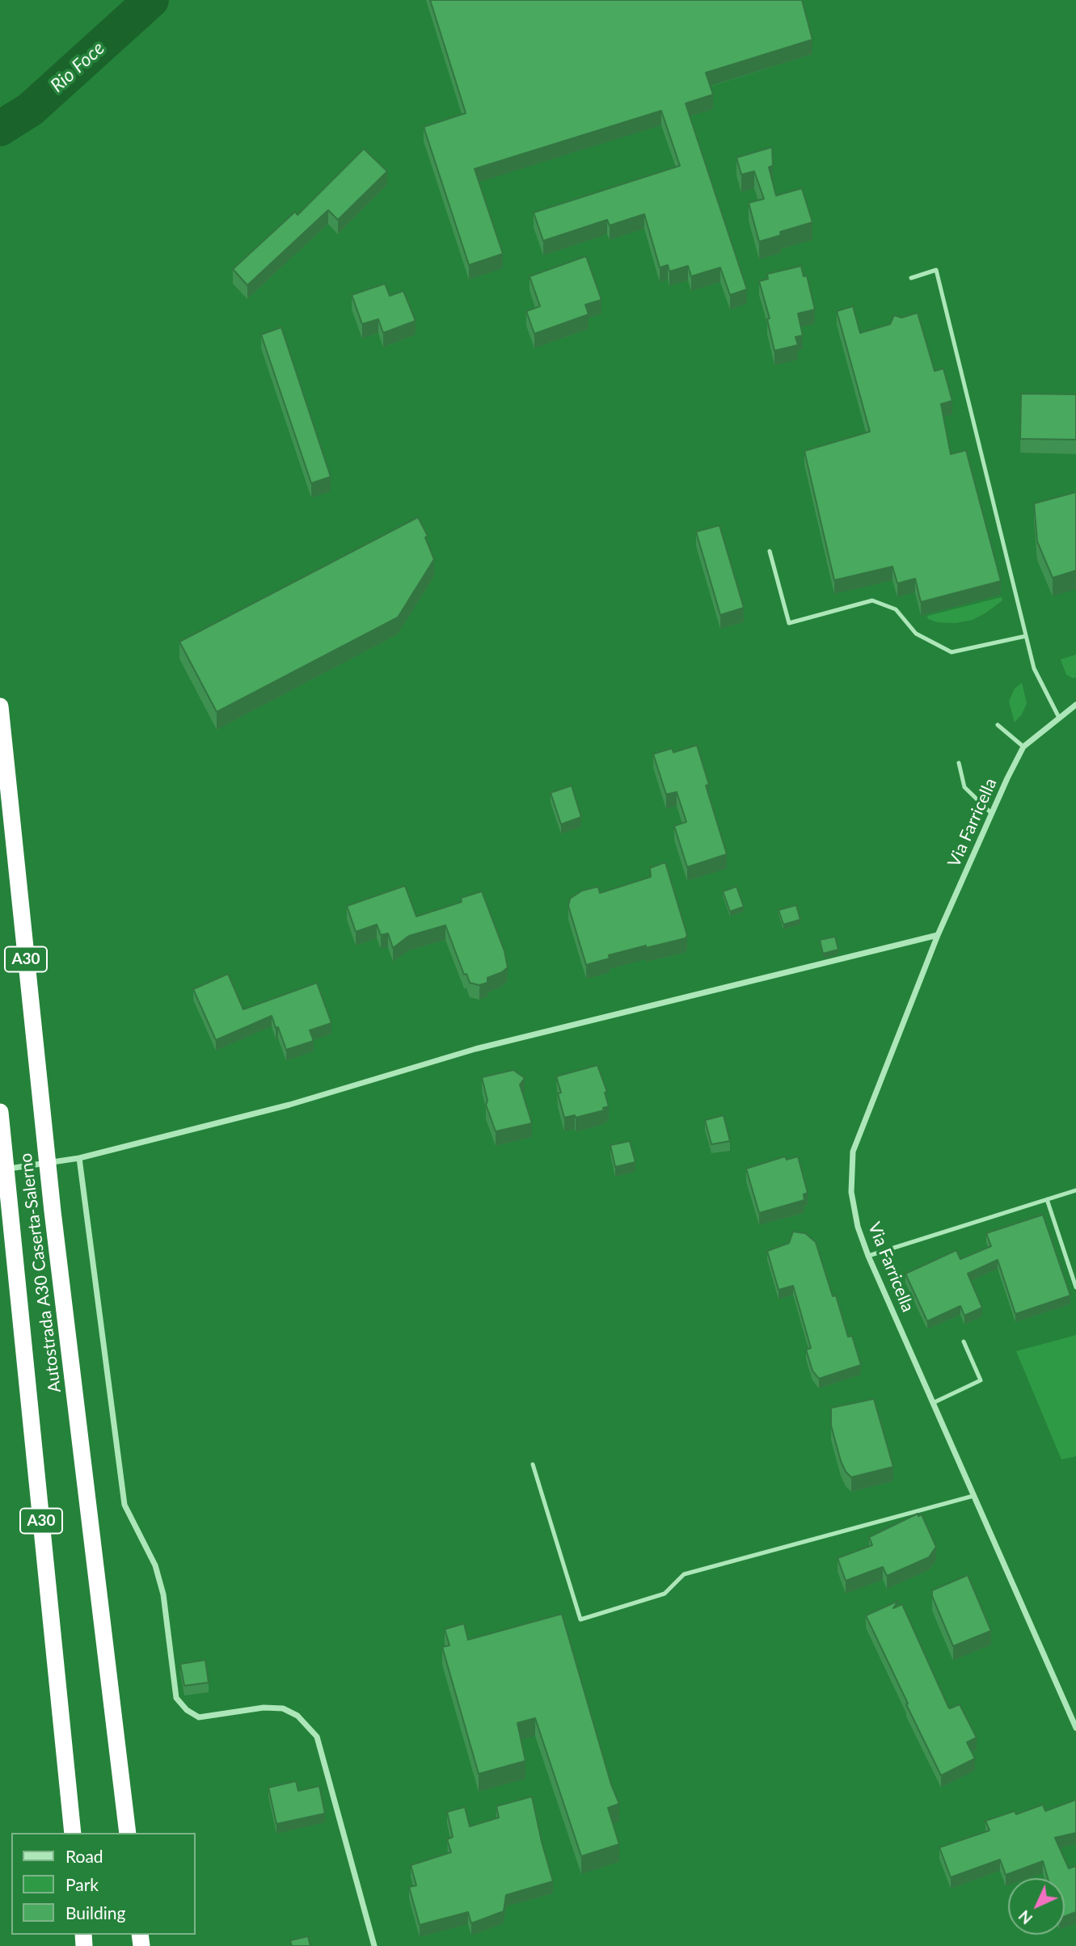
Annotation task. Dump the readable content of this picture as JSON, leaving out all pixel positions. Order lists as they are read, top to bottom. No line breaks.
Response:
{"streets":{"highway":["A30","Autostrada A30 Caserta-Salerno"],"street":["Via Farricella"]},"water":["Rio Foce"],"legend":["Road","Park","Building"],"north":"bottom left"}
